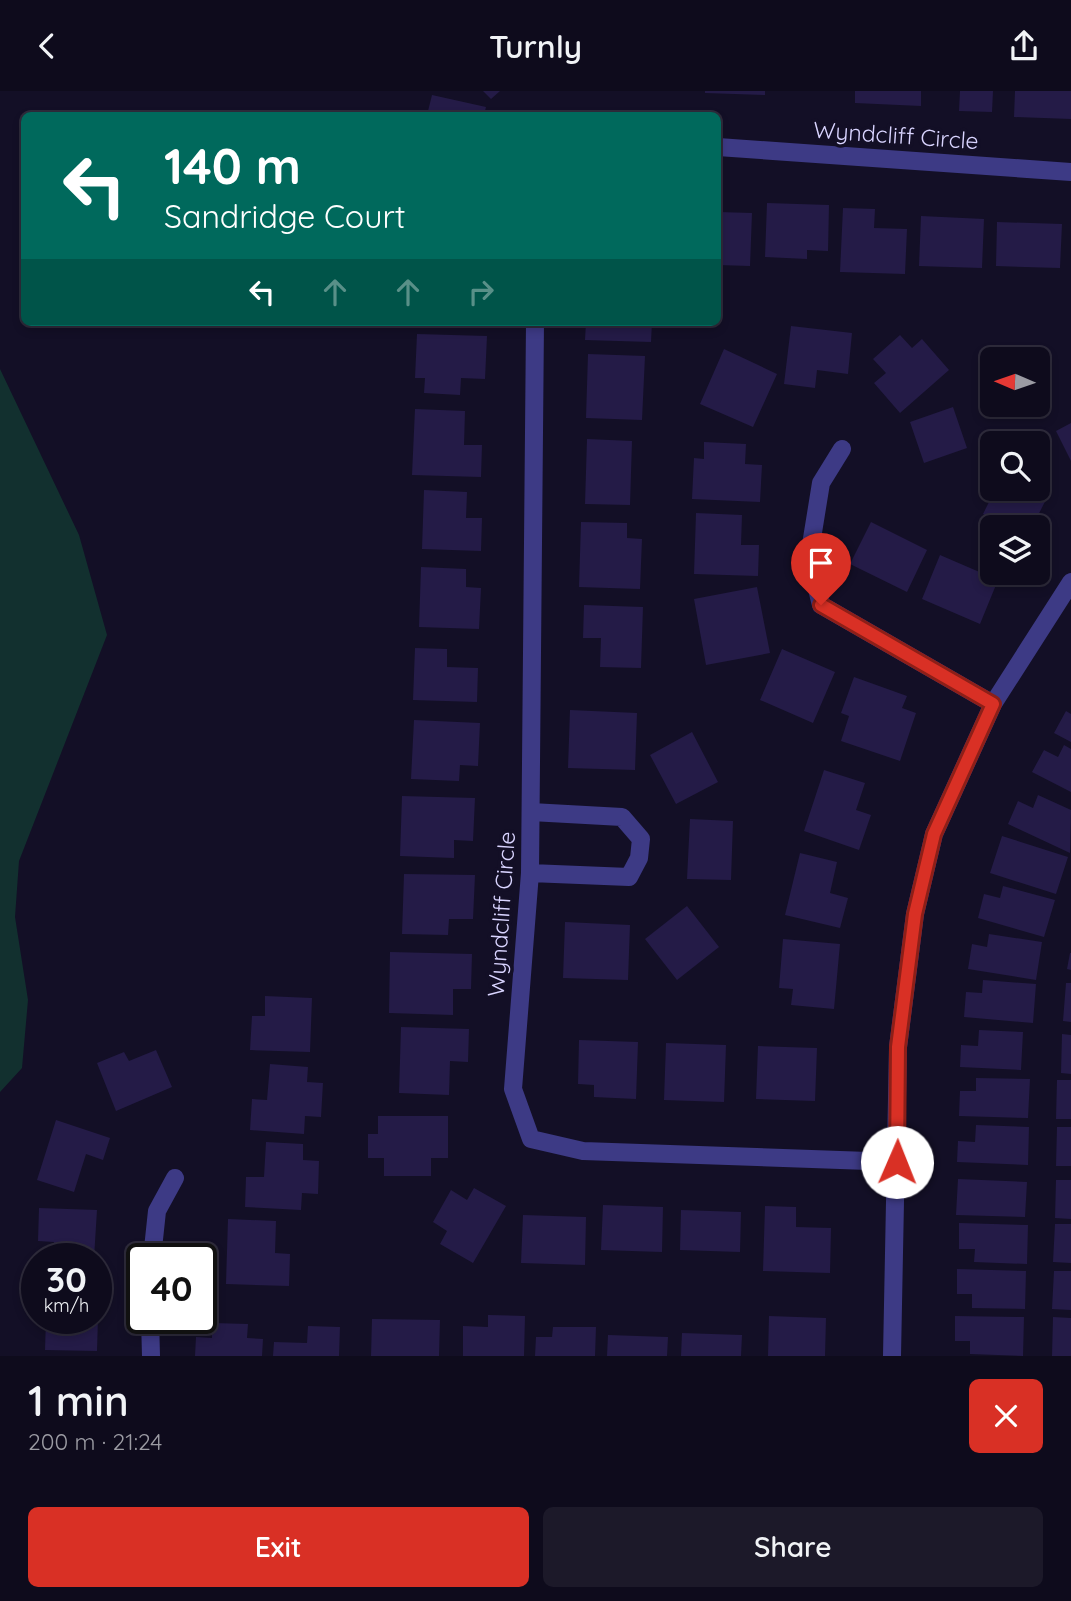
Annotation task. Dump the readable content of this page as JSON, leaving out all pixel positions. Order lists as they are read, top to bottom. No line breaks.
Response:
{"streets":{"street":["Wyndcliff Circle"]},"north":"left","page":{"header":"Turnly","turn":["140 m","Sandridge Court"],"speed":"30 km/h","limit":"40","heading":["1 min","200 m · 21:24"],"buttons":["Exit","Share"]}}
